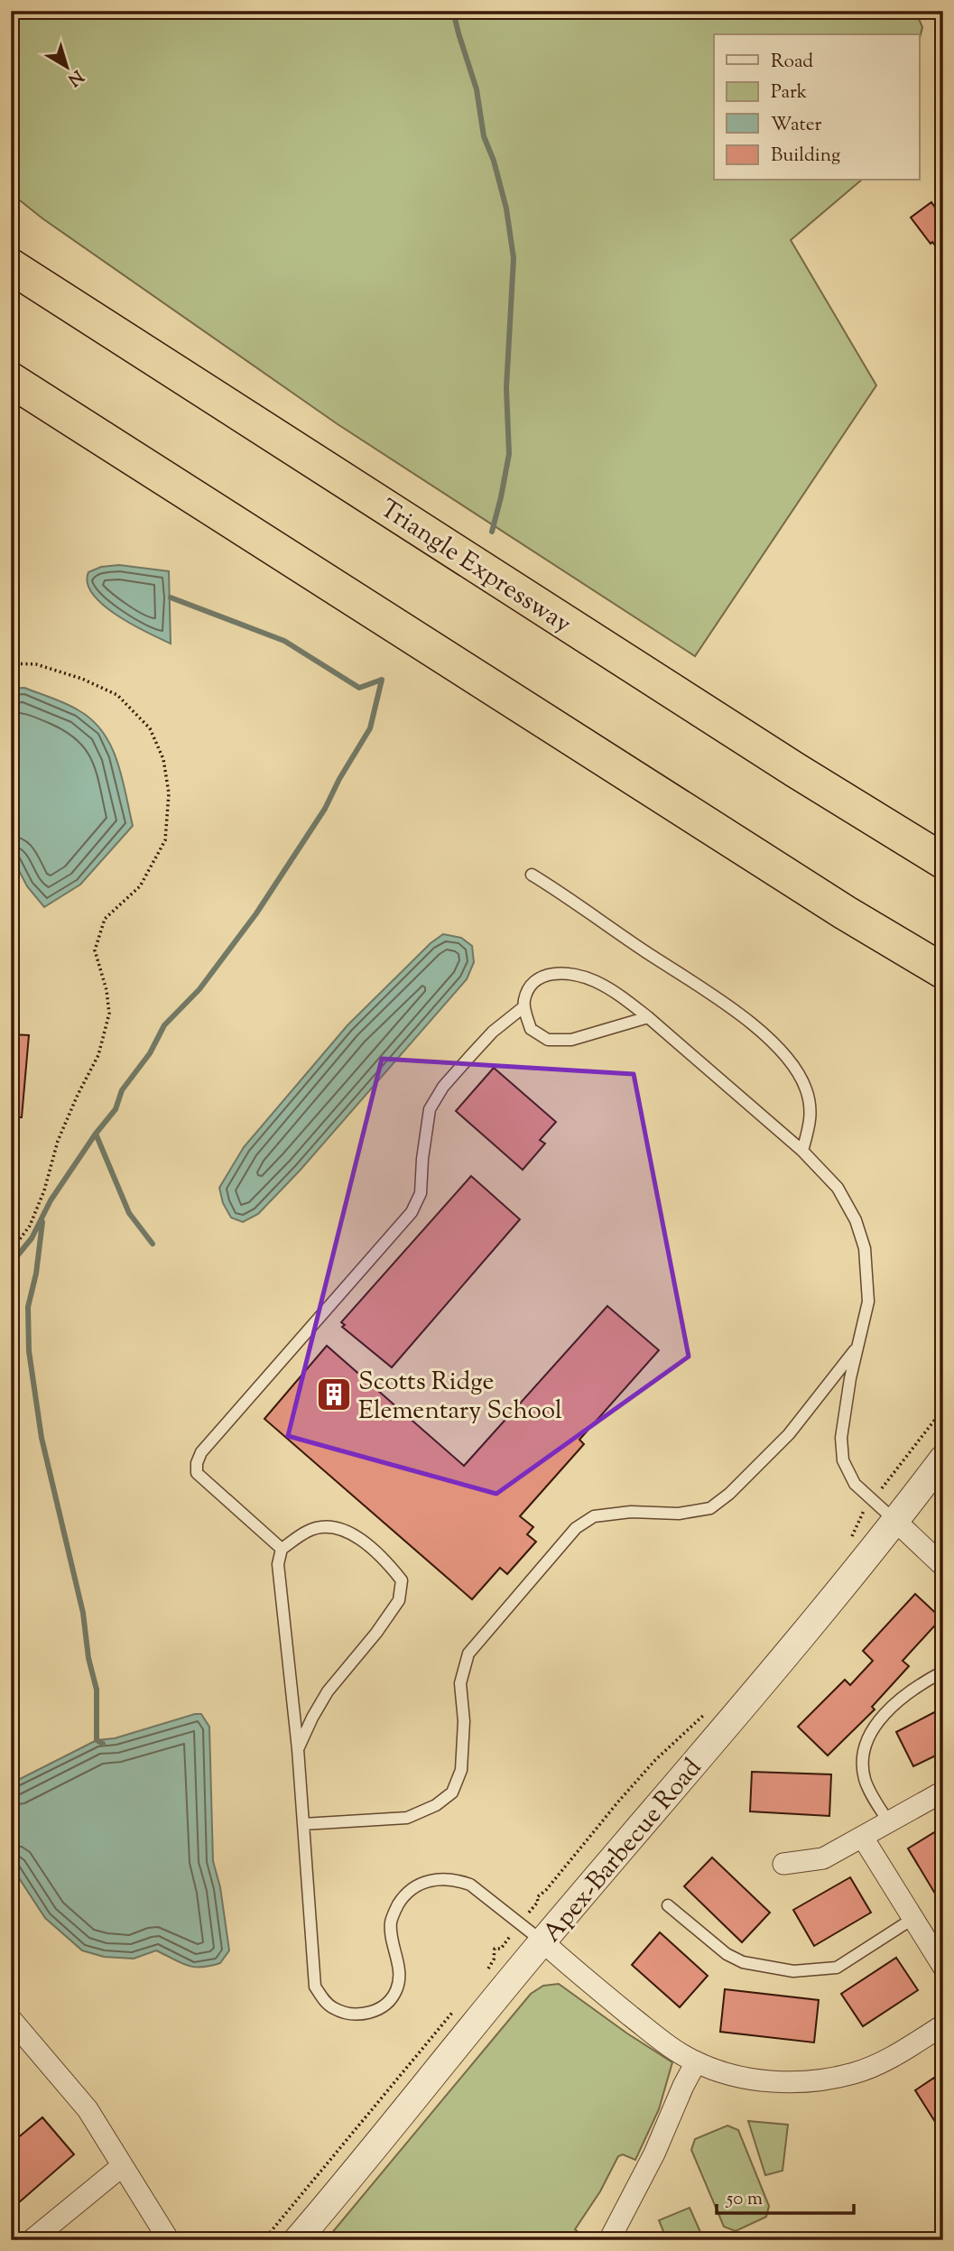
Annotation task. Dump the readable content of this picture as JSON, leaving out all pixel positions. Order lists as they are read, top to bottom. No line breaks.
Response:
{"streets":{"highway":["Triangle Expressway"],"street":["Apex-Barbecue Road"]},"places":{"building":["Scotts Ridge Elementary School"]},"legend":["Road","Park","Water","Building"],"scale_bar":"50 m","north":"bottom right"}
